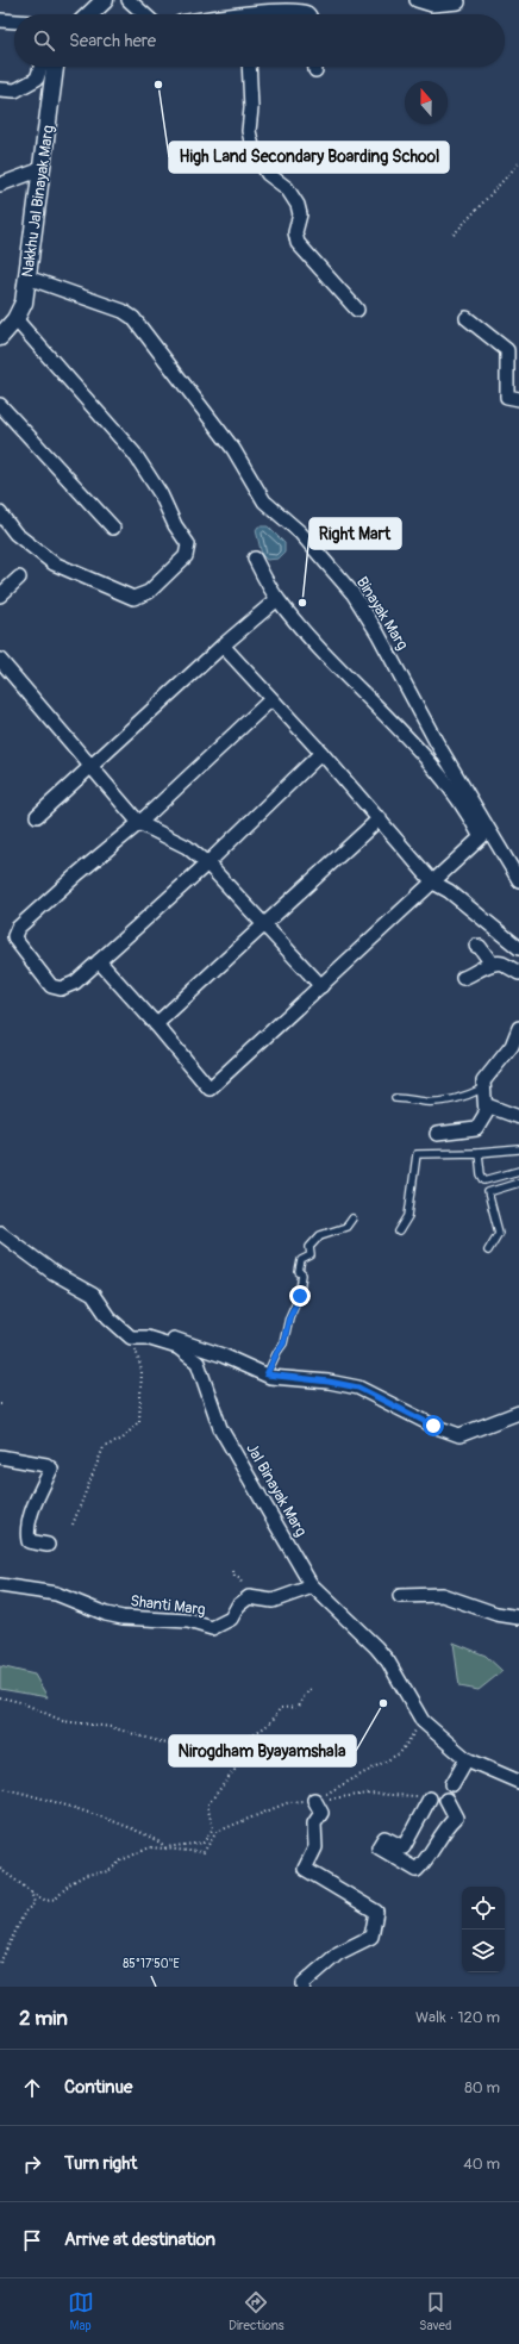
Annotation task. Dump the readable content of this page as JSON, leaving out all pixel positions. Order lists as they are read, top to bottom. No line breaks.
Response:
{"streets":{"street":["Nakkhu Jal Binayak Marg","Binayak Marg","Jal Binayak Marg","Shanti Marg"]},"crossings":[["Nakkhu Jal Binayak Marg","Binayak Marg"]],"places":["High Land Secondary Boarding School","Right Mart","Nirogdham Byayamshala"],"north":"top","page":{"search":"Search here","heading":["2 min","Walk · 120 m"],"list":[["Continue","80 m"],["Turn right","40 m"],"Arrive at destination"],"nav":["Map","Directions","Saved"]},"coordinates":["85°17'50\"E"]}
